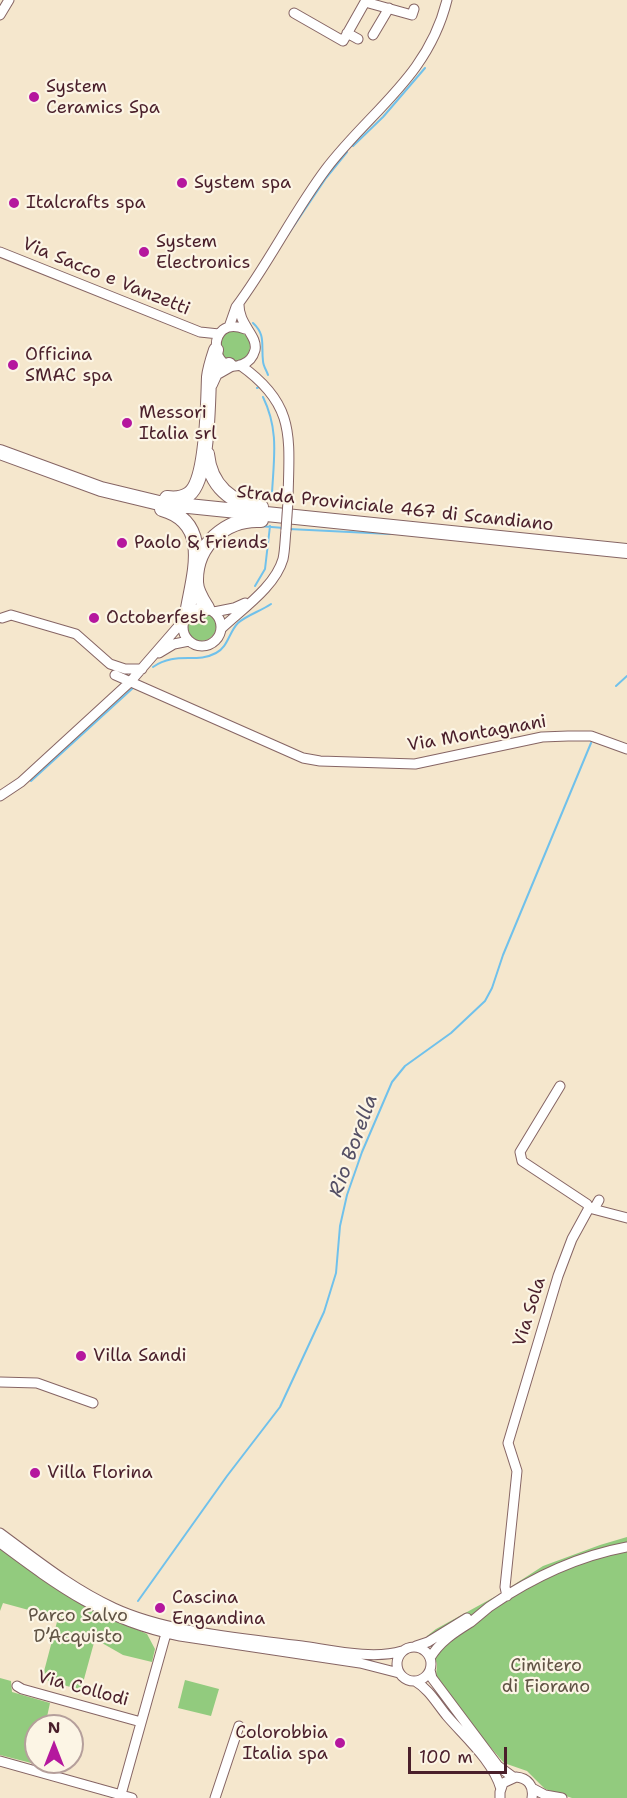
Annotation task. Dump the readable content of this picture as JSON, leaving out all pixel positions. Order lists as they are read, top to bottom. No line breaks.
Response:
{"streets":{"highway":["Strada Provinciale 467 di Scandiano"],"street":["Via Sacco e Vanzetti","Via Montagnani","Via Sola","Via Collodi"]},"water":["Rio Borella"],"parks":["Parco Salvo D’Acquisto","Cimitero di Fiorano"],"places":["System Ceramics Spa","System spa","Italcrafts spa","System Electronics","Officina SMAC spa","Messori Italia srl","Paolo & Friends","Octoberfest","Villa Sandi","Villa Florina","Cascina Engandina","Colorobbia Italia spa"],"scale_bar":"100 m","north":"top"}
